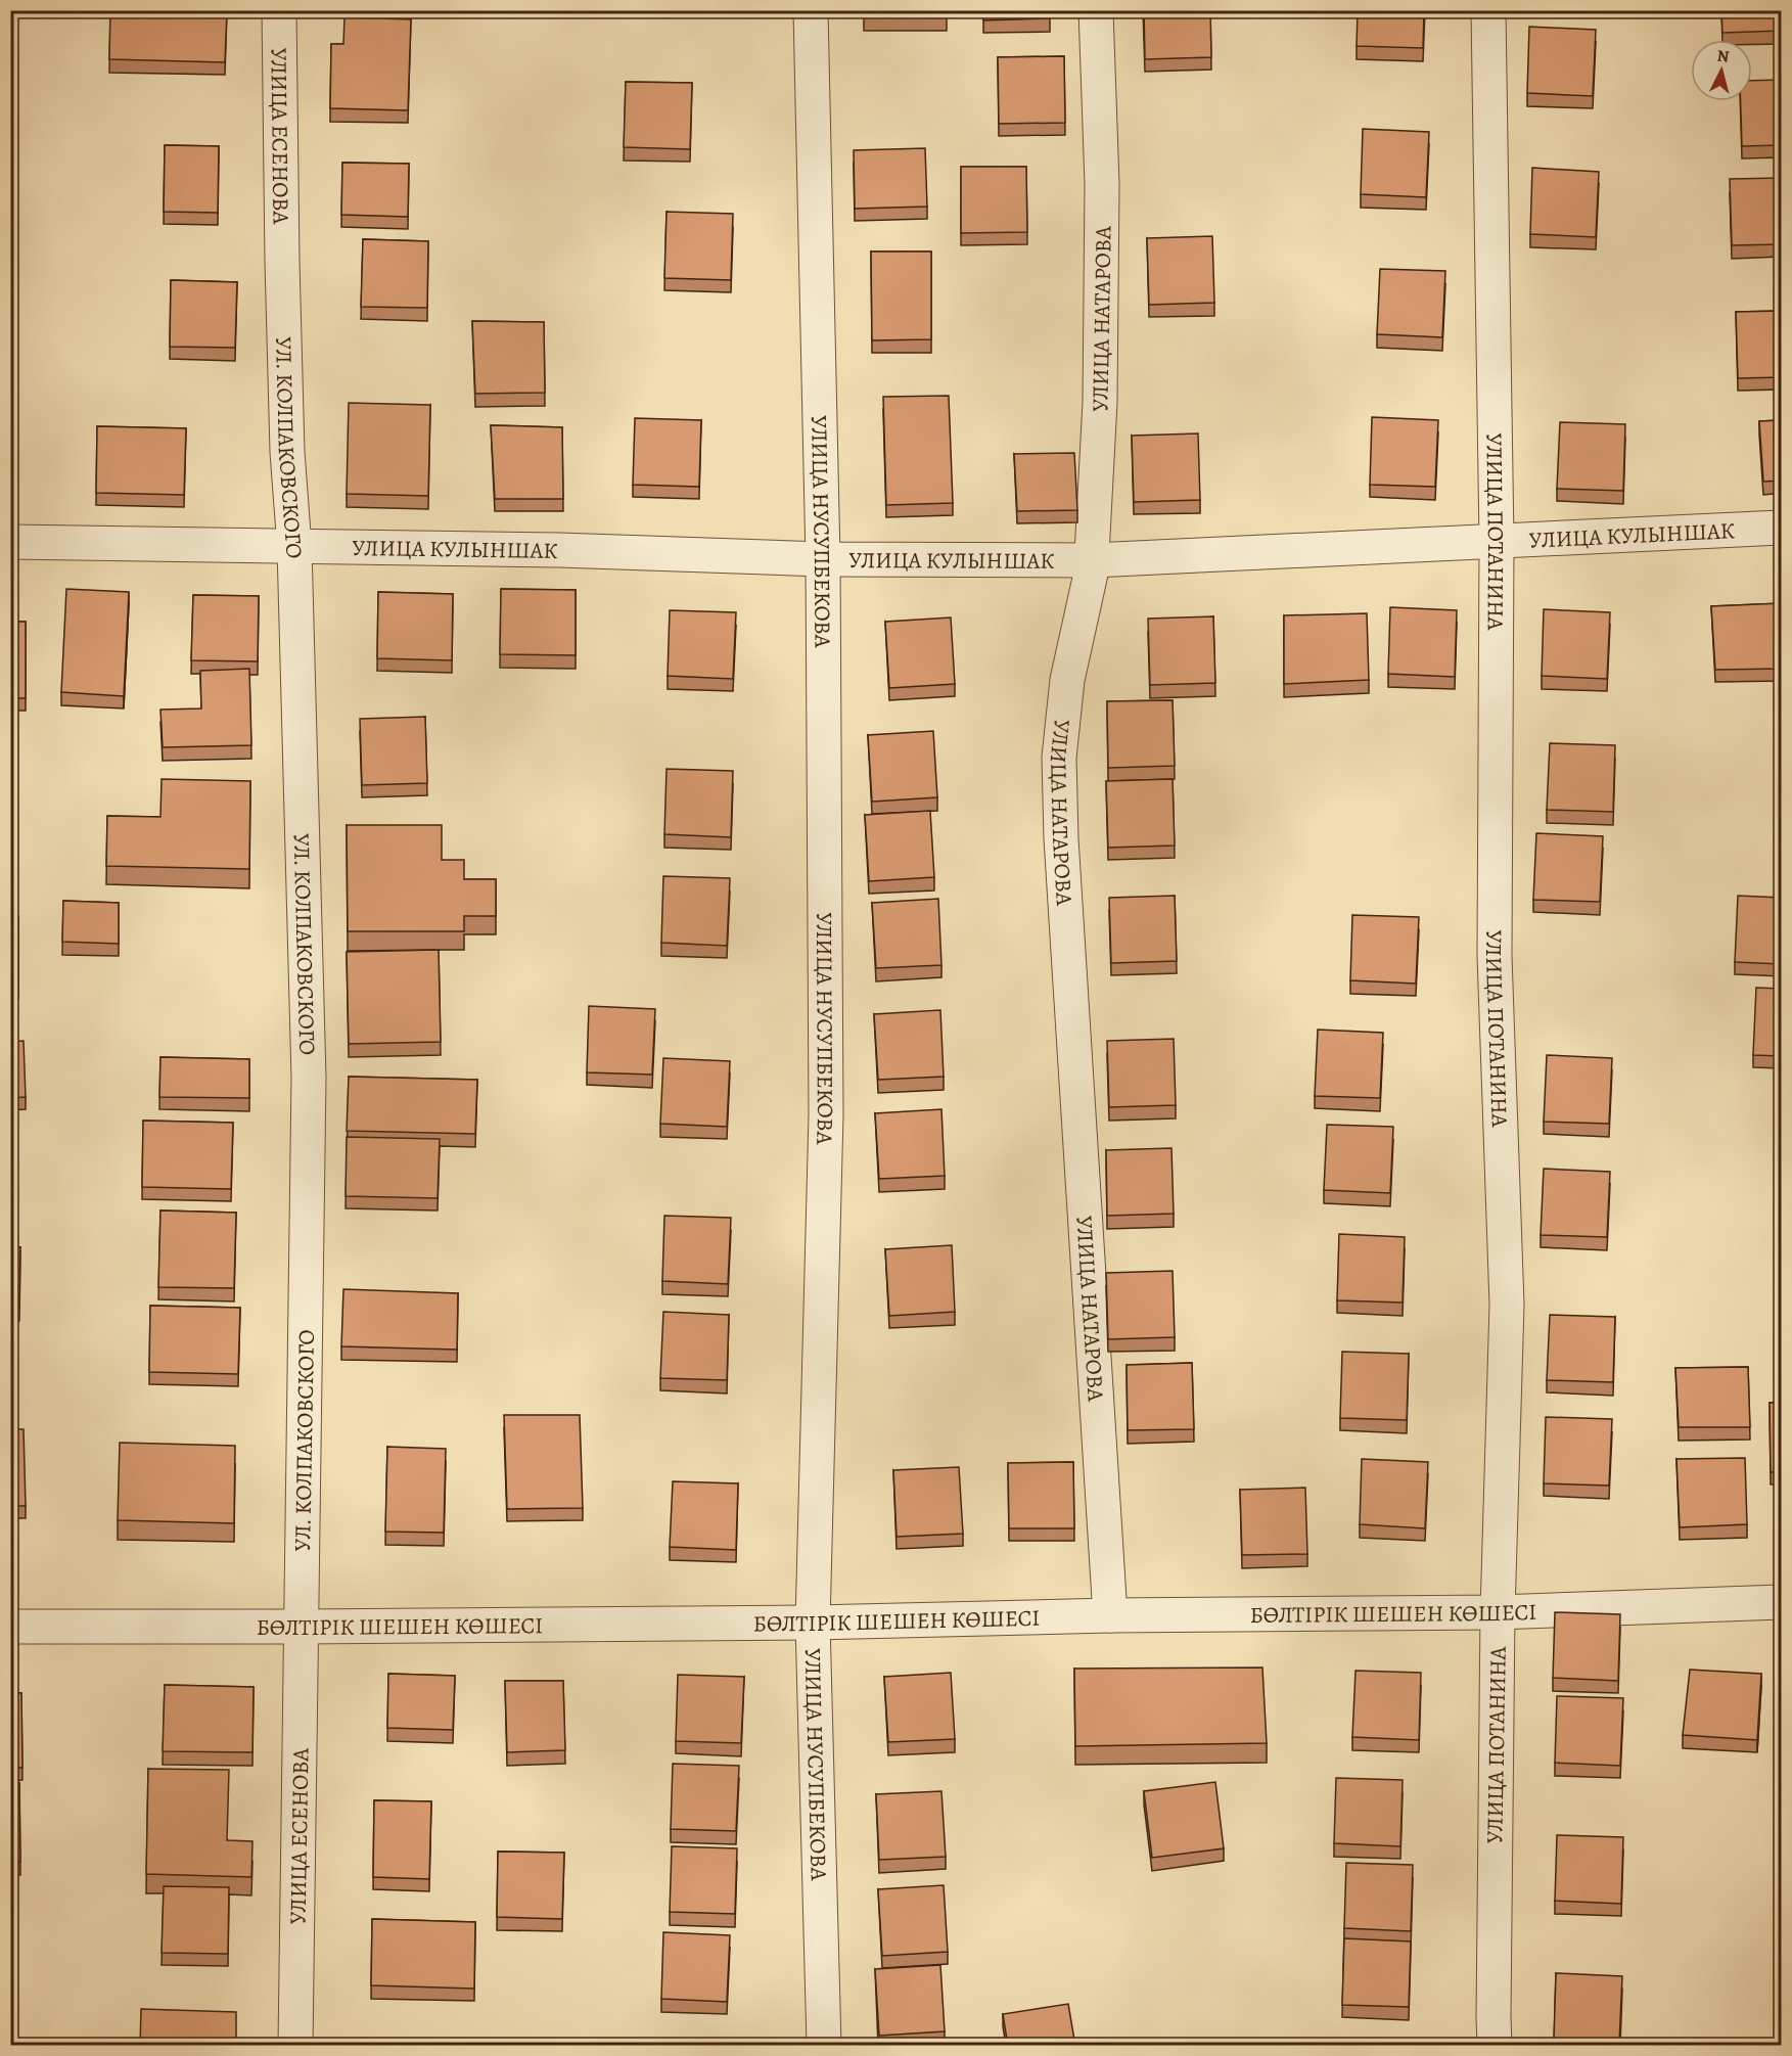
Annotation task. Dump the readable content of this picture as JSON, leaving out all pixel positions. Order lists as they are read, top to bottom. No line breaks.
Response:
{"streets":{"street":["УЛИЦА ЕСЕНОВА","УЛИЦА НАТАРОВА","УЛ. KОЛПАКОВСКОГО","УЛИЦА НУСУПБЕКОВА","УЛИЦА ПОТАНИНА","УЛИЦА КУЛЫНШАК","БӨЛТІРІК ШЕШЕН КӨШЕСІ"]},"crossings":[["УЛИЦА ЕСЕНОВА","УЛ. KОЛПАКОВСКОГО"],["УЛИЦА ЕСЕНОВА","БӨЛТІРІК ШЕШЕН КӨШЕСІ"],["УЛИЦА НАТАРОВА","УЛИЦА КУЛЫНШАК"],["УЛИЦА НАТАРОВА","БӨЛТІРІК ШЕШЕН КӨШЕСІ"],["УЛ. KОЛПАКОВСКОГО","УЛИЦА КУЛЫНШАК"],["УЛ. KОЛПАКОВСКОГО","БӨЛТІРІК ШЕШЕН КӨШЕСІ"],["УЛИЦА НУСУПБЕКОВА","УЛИЦА КУЛЫНШАК"],["УЛИЦА НУСУПБЕКОВА","БӨЛТІРІК ШЕШЕН КӨШЕСІ"],["УЛИЦА ПОТАНИНА","УЛИЦА КУЛЫНШАК"],["УЛИЦА ПОТАНИНА","БӨЛТІРІК ШЕШЕН КӨШЕСІ"]],"north":"top"}
